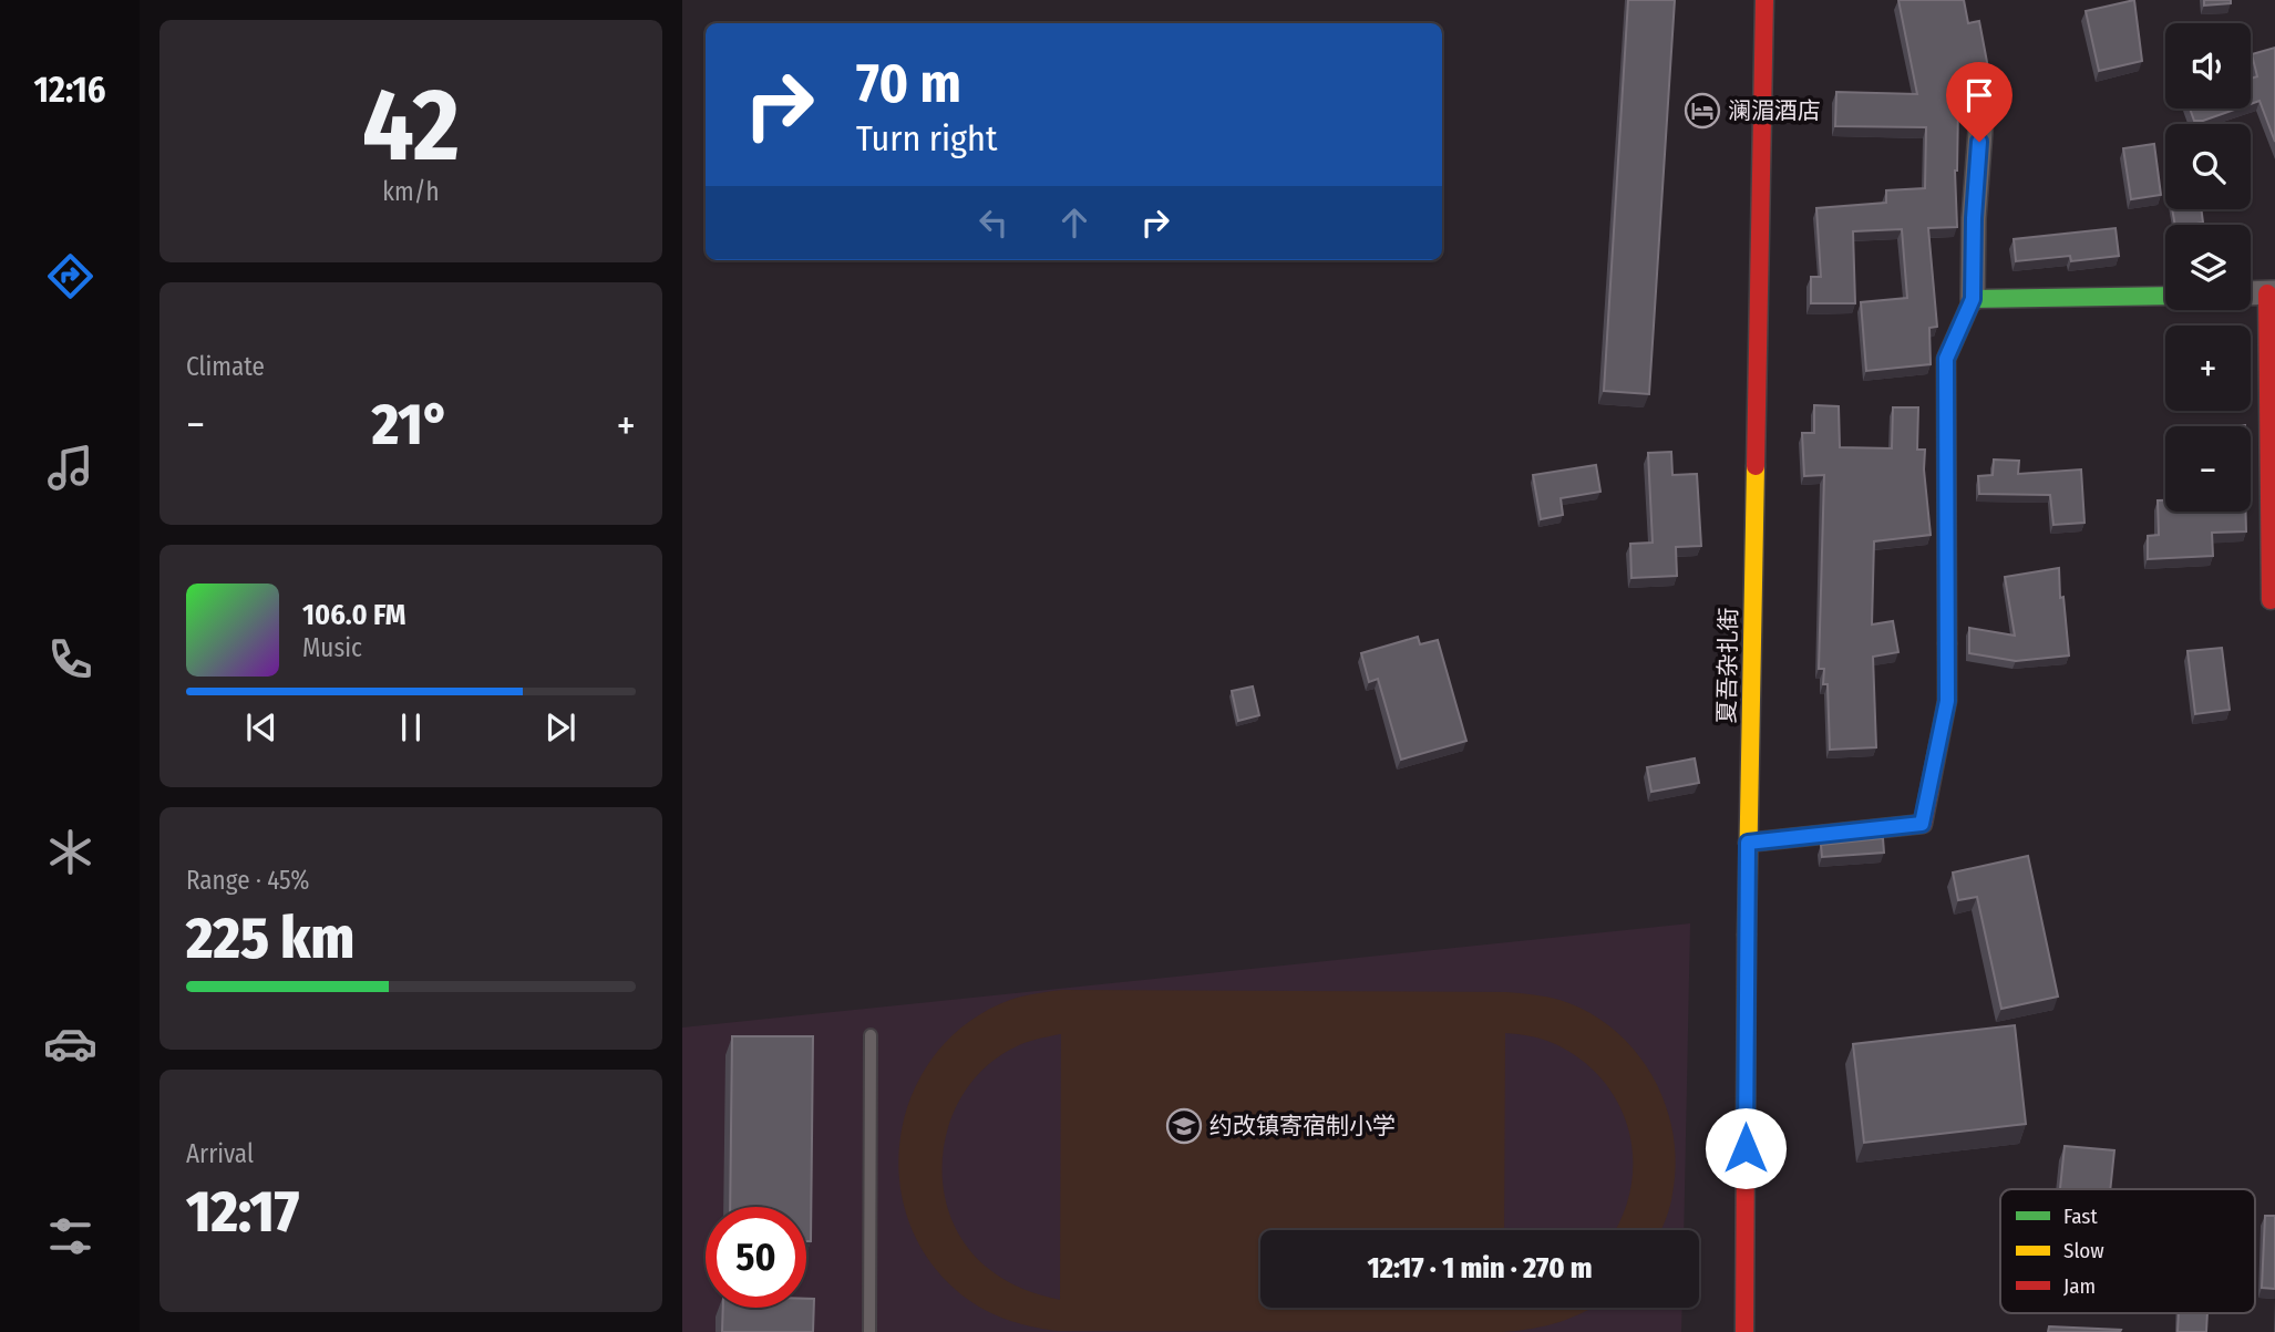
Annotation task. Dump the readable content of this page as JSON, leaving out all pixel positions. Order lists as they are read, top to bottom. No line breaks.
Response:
{"streets":{"main road":["夏吾杂扎街"]},"places":{"hotel":["澜湄酒店"],"school or university":["约改镇寄宿制小学"]},"legend":["Fast","Slow","Jam"],"page":{"tabs":"12:16","tile":[["42","km/h"],"Climate",["Range · 45%","225 km"],["Arrival","12:17"]],"map_buttons":["+","−"],"turn":["70 m","Turn right"],"heat":["−","21°","+"],"song":["106.0 FM","Music"],"limit":"50","trip":"12:17 · 1 min · 270 m"}}
